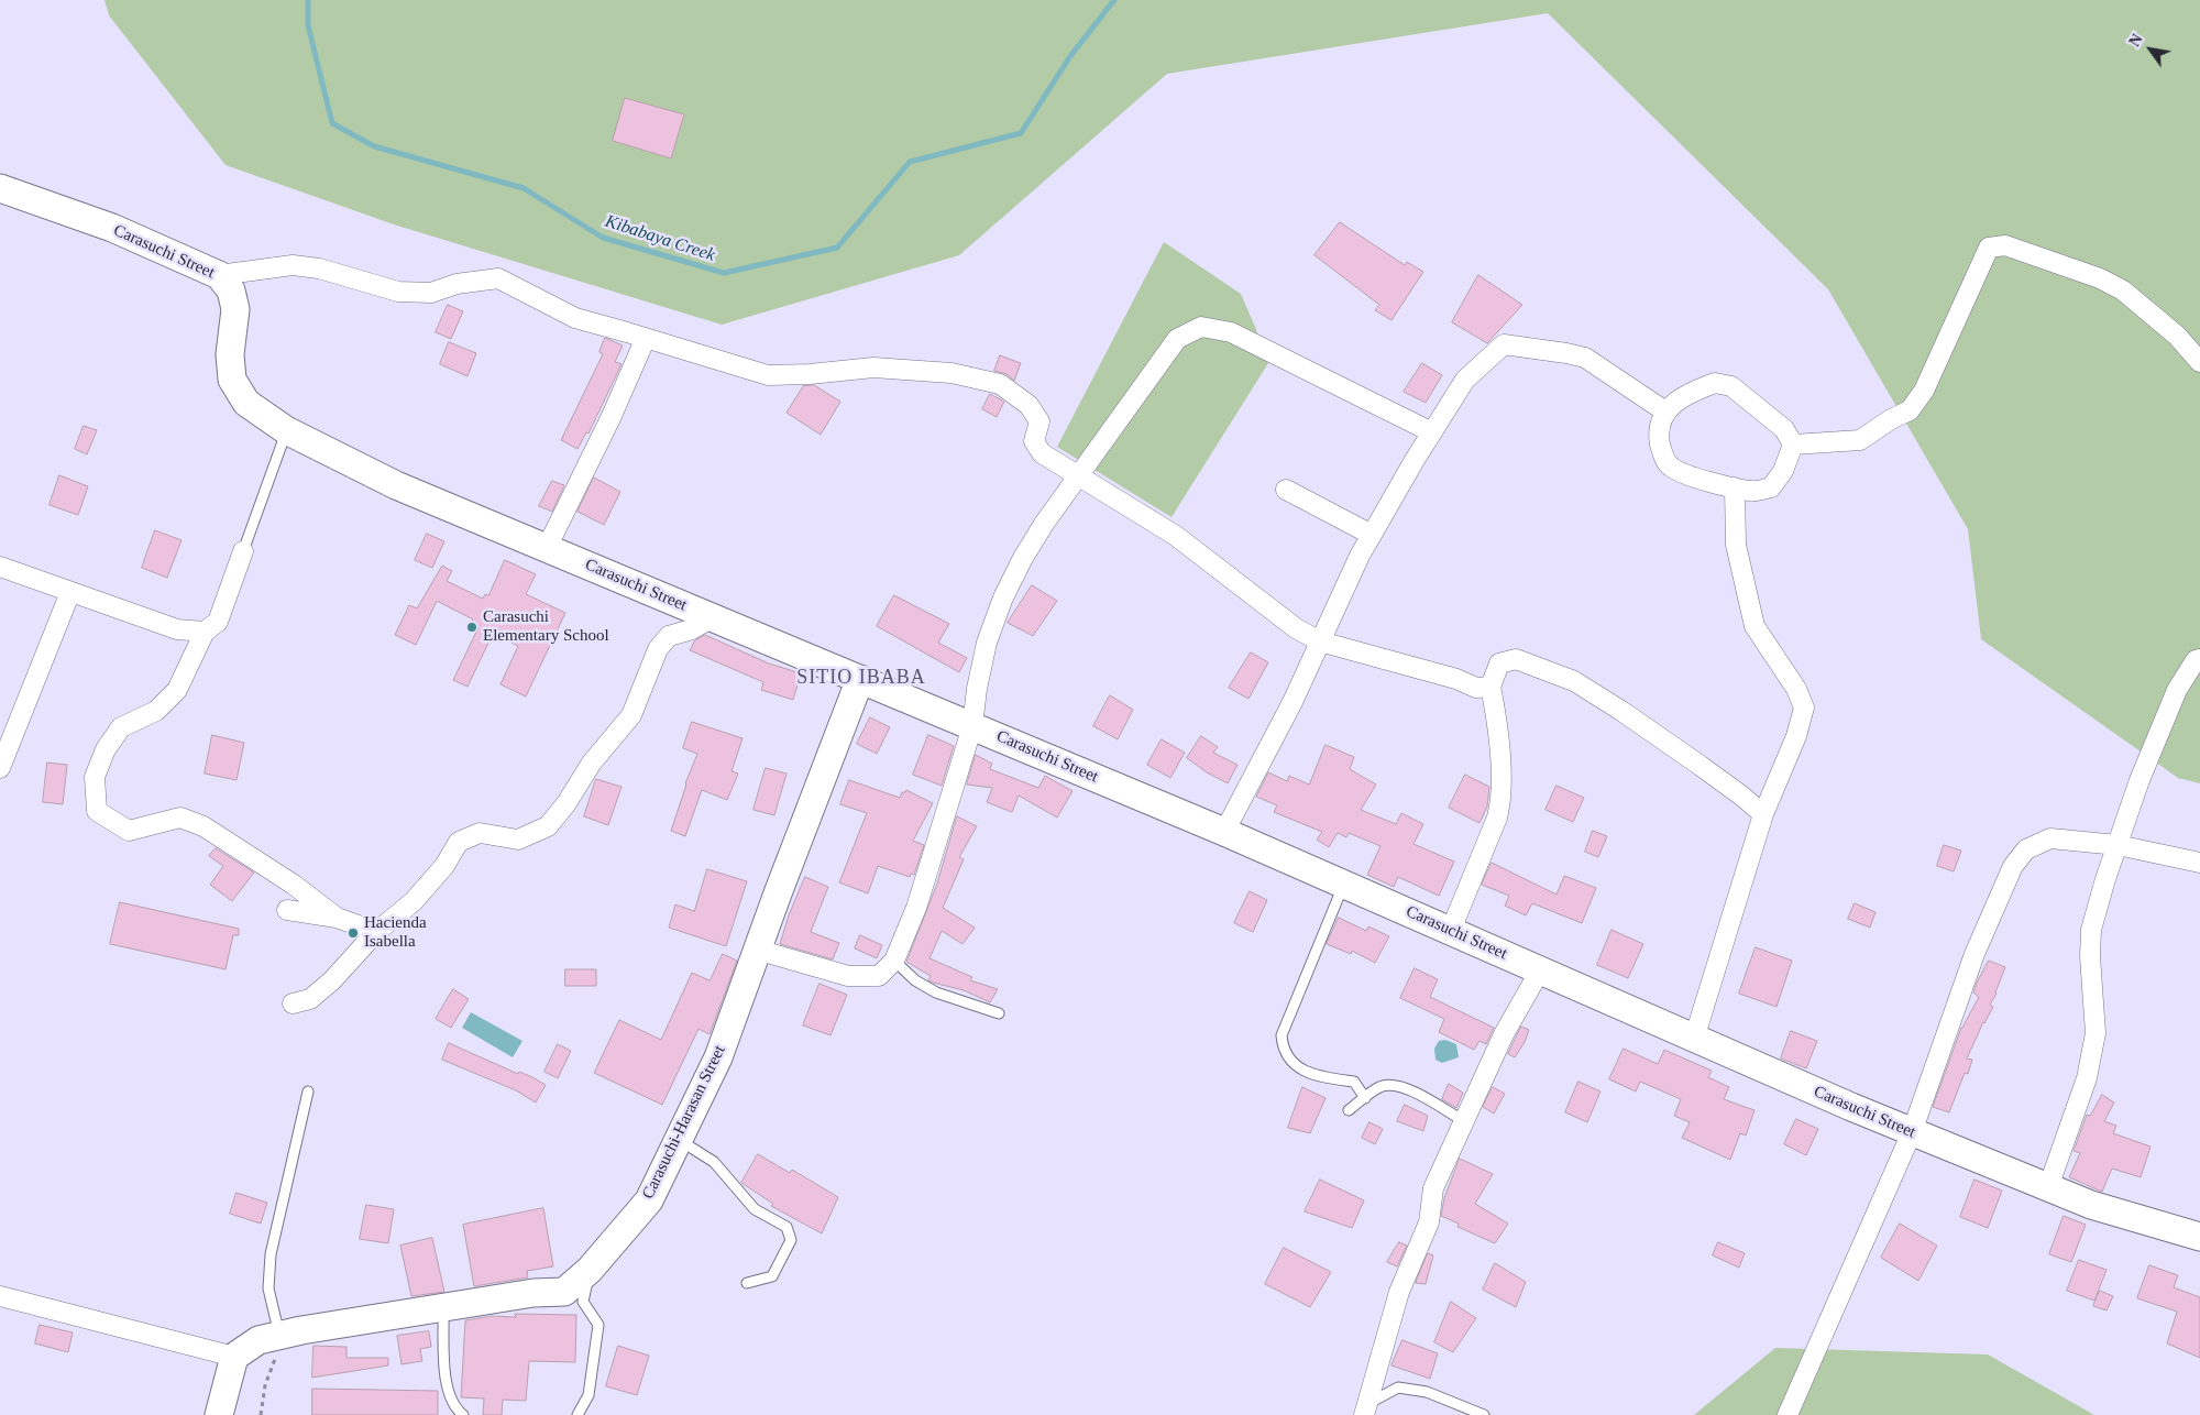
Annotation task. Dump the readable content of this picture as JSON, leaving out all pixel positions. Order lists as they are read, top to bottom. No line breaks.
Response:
{"streets":{"street":["Carasuchi Street","Carasuchi-Harasan Street"]},"crossings":[["Carasuchi Street","Carasuchi-Harasan Street"]],"districts":["SITIO IBABA"],"water":["Kibabaya Creek"],"places":["Carasuchi Elementary School","Hacienda Isabella"],"north":"top left"}
